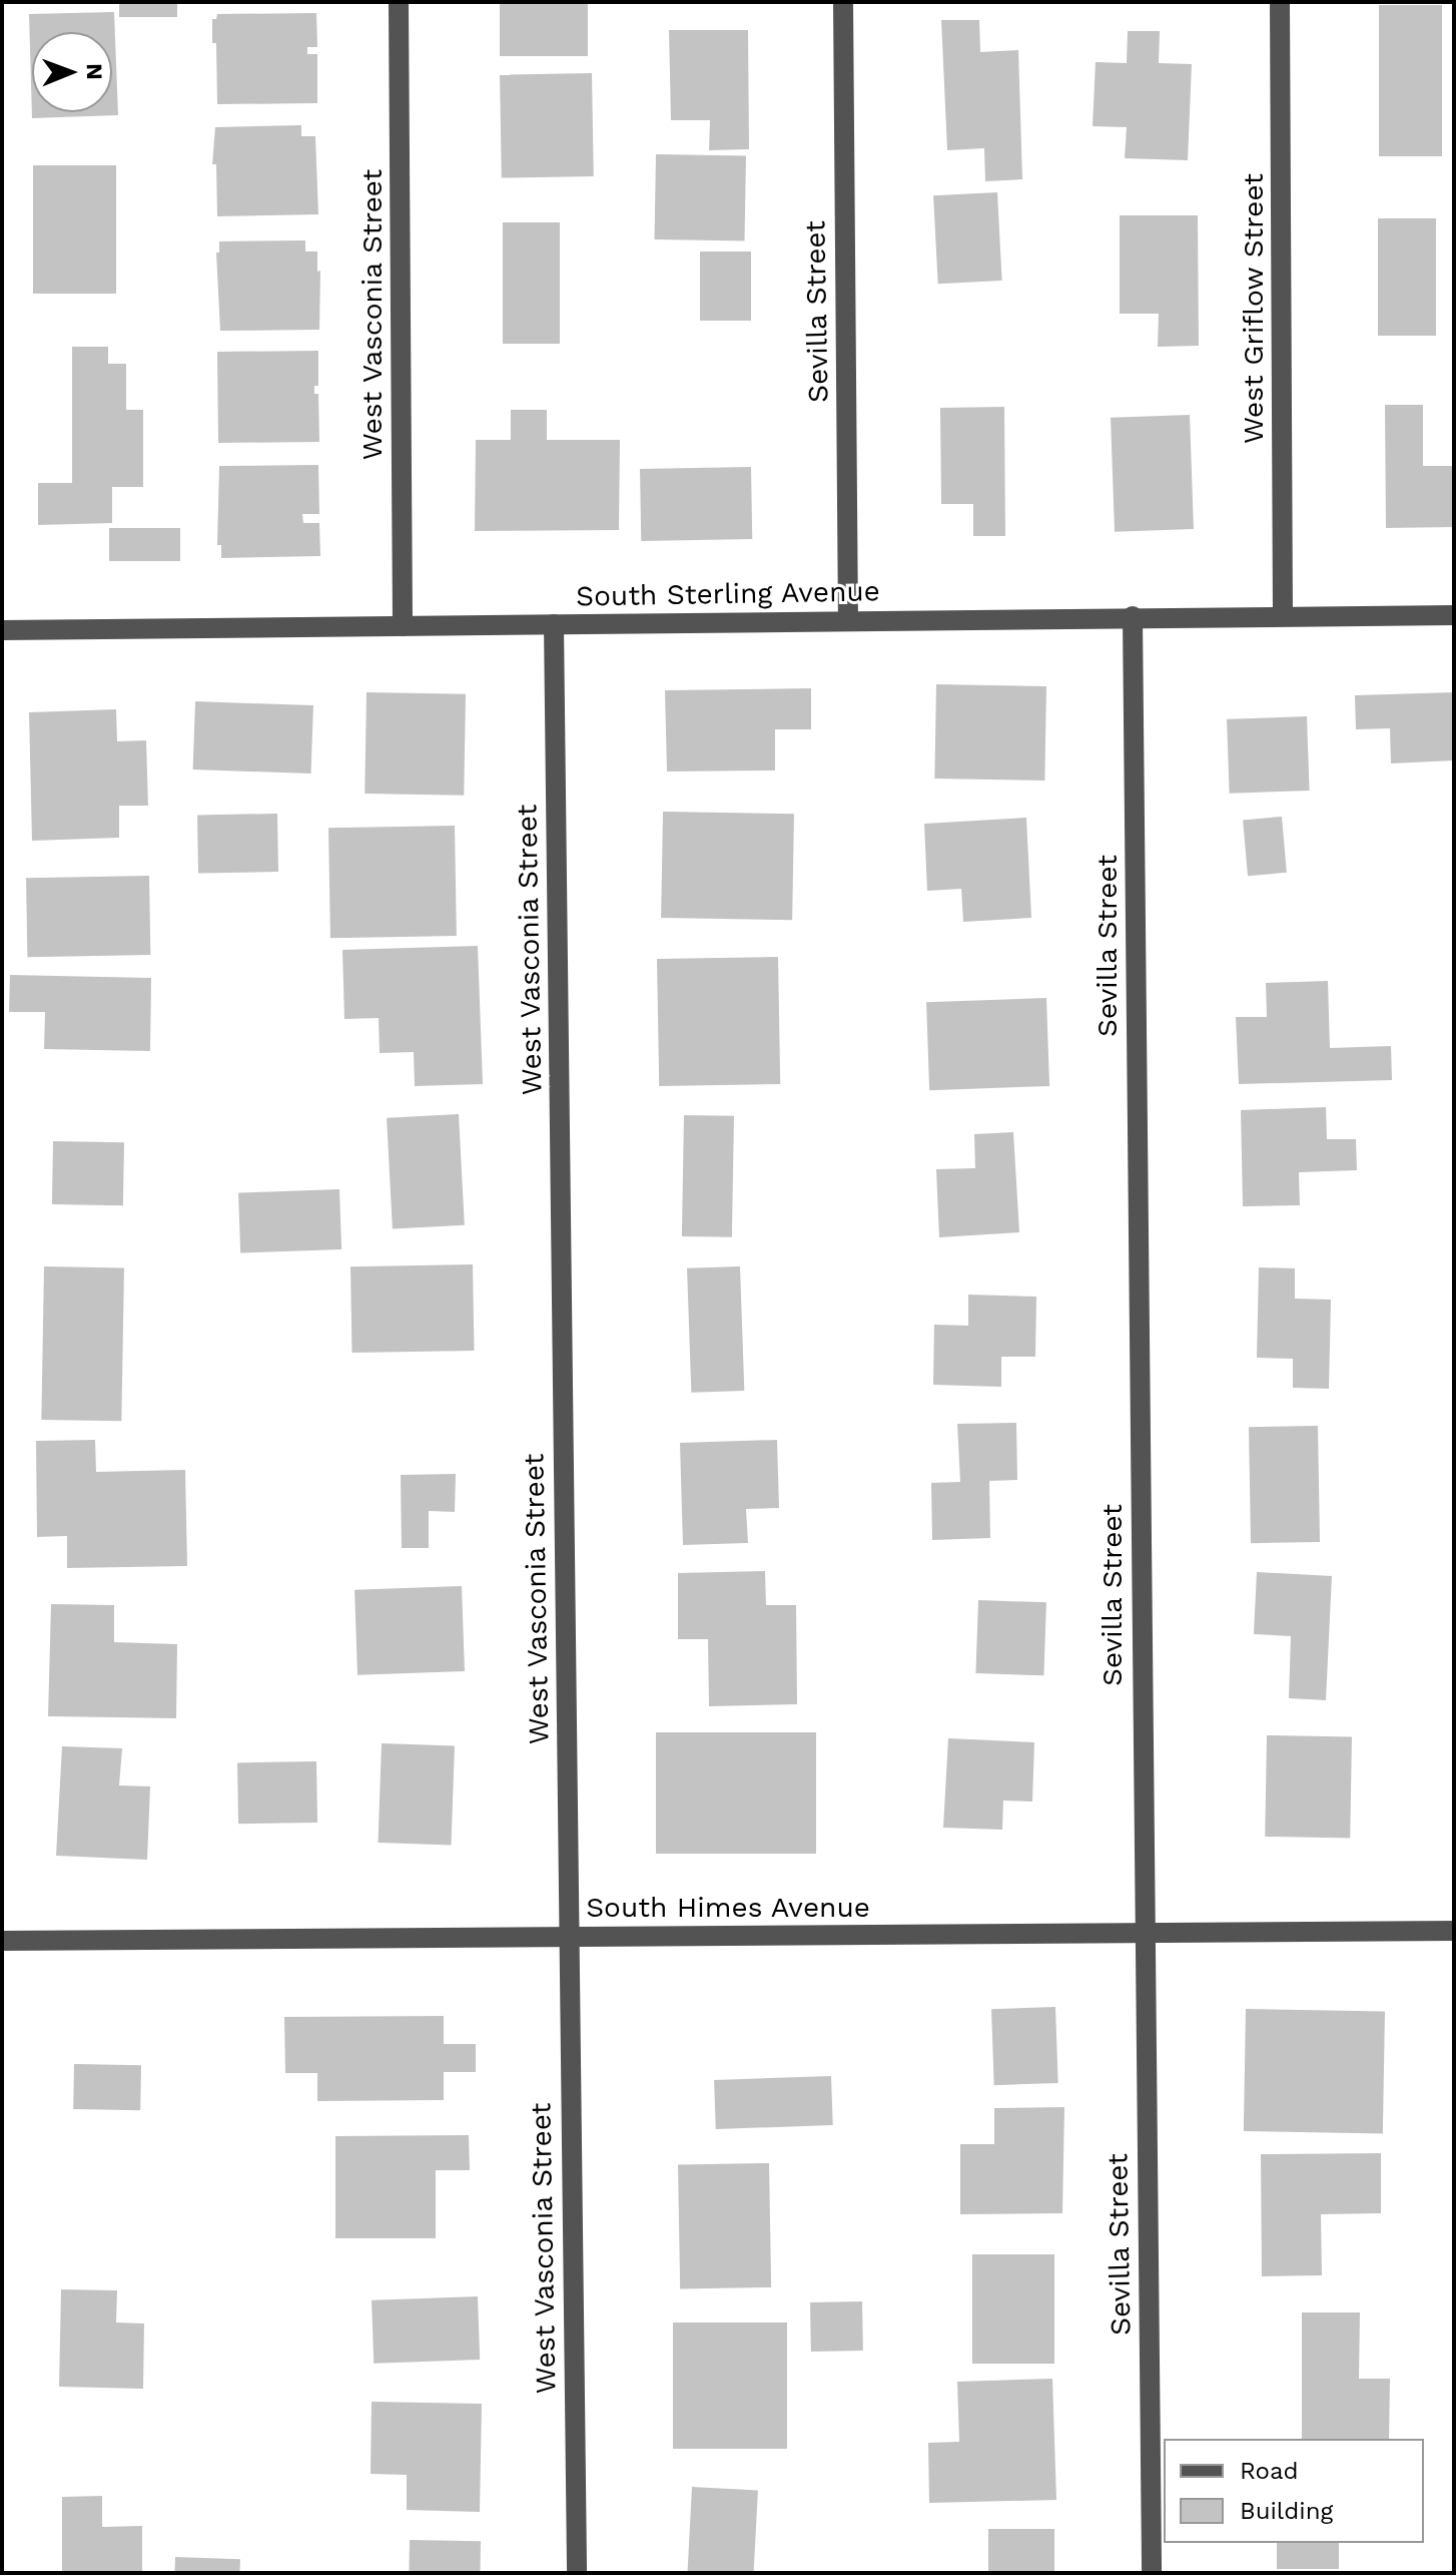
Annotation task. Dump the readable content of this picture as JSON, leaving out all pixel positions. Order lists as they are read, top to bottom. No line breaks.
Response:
{"streets":{"street":["West Griflow Street","Sevilla Street","West Vasconia Street","South Sterling Avenue","South Himes Avenue"]},"crossings":[["West Griflow Street","South Sterling Avenue"],["Sevilla Street","South Sterling Avenue"],["Sevilla Street","South Himes Avenue"],["West Vasconia Street","South Sterling Avenue"],["West Vasconia Street","South Himes Avenue"]],"legend":["Road","Building"],"north":"right"}
